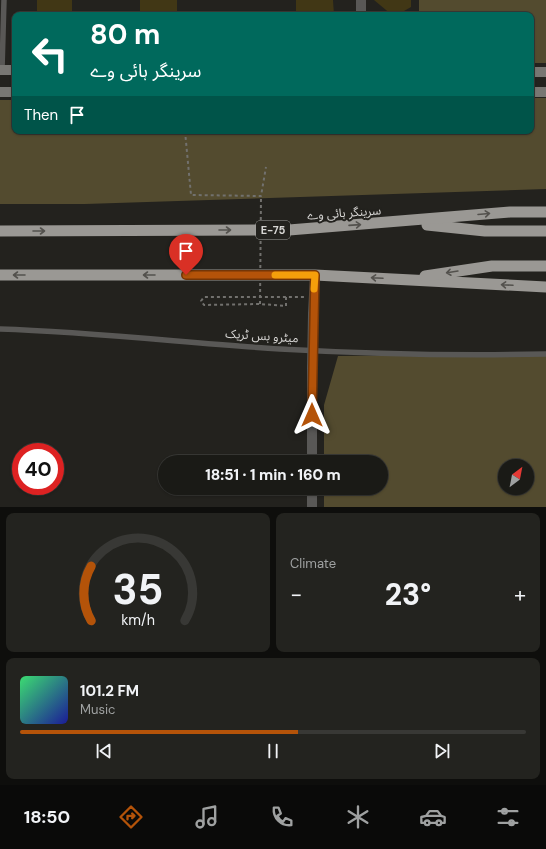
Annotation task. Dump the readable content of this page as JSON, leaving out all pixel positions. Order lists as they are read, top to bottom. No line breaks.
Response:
{"streets":{"highway":["سرینگر ہائی وے","E-75"],"lane":["میٹرو بس ٹریک"]},"north":"top right","page":{"turn":["80 m","سرینگر ہائی وے"],"then":"Then","limit":"40","trip":"18:51 · 1 min · 160 m","tile":"Climate","heat":["−","23°","+"],"song":["101.2 FM","Music"],"tabs":"18:50","gauge":["35","km/h"]}}
